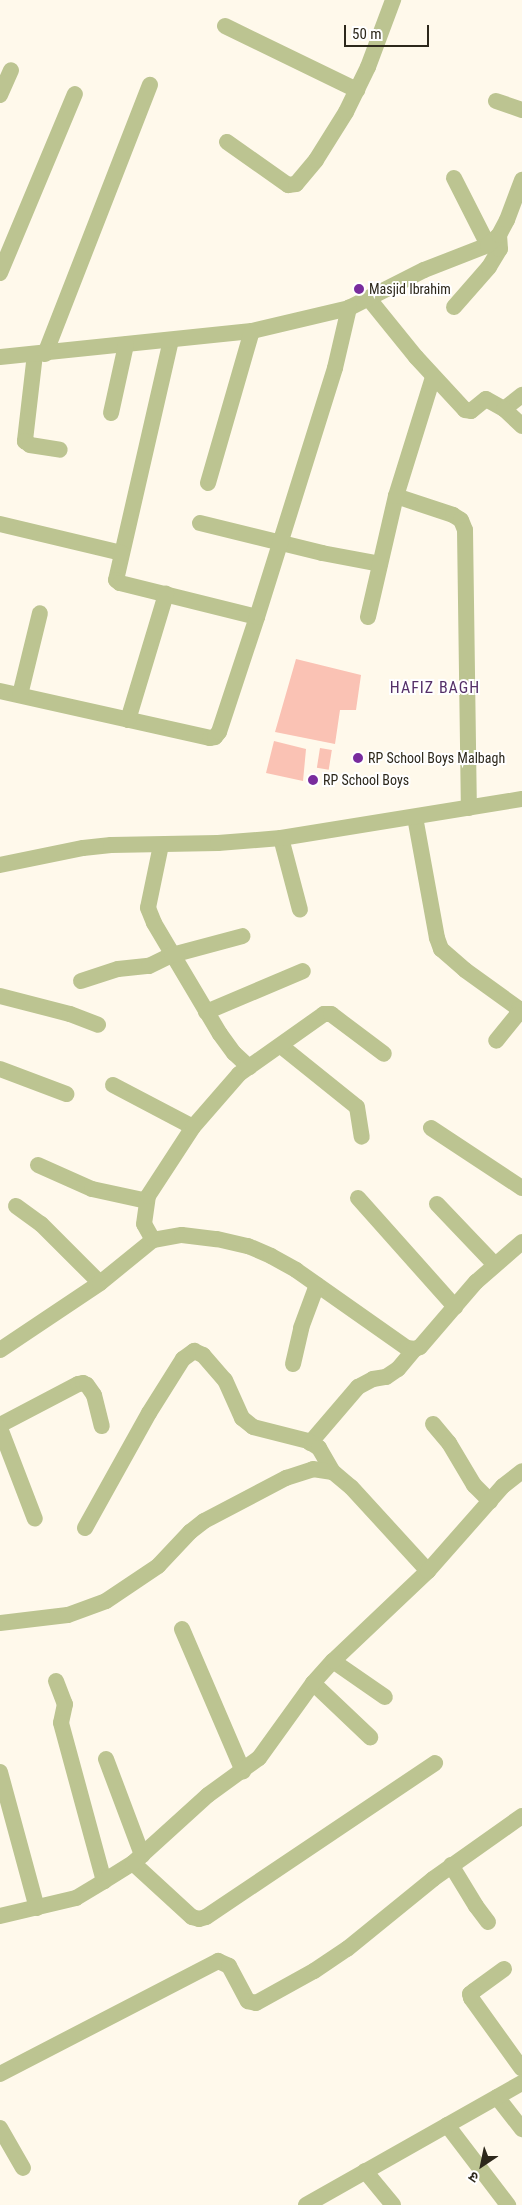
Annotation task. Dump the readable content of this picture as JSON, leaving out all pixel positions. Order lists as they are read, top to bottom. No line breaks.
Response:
{"districts":["HAFIZ BAGH"],"places":["Masjid Ibrahim","RP School Boys Malbagh","RP School Boys"],"scale_bar":"50 m","north":"bottom left"}
